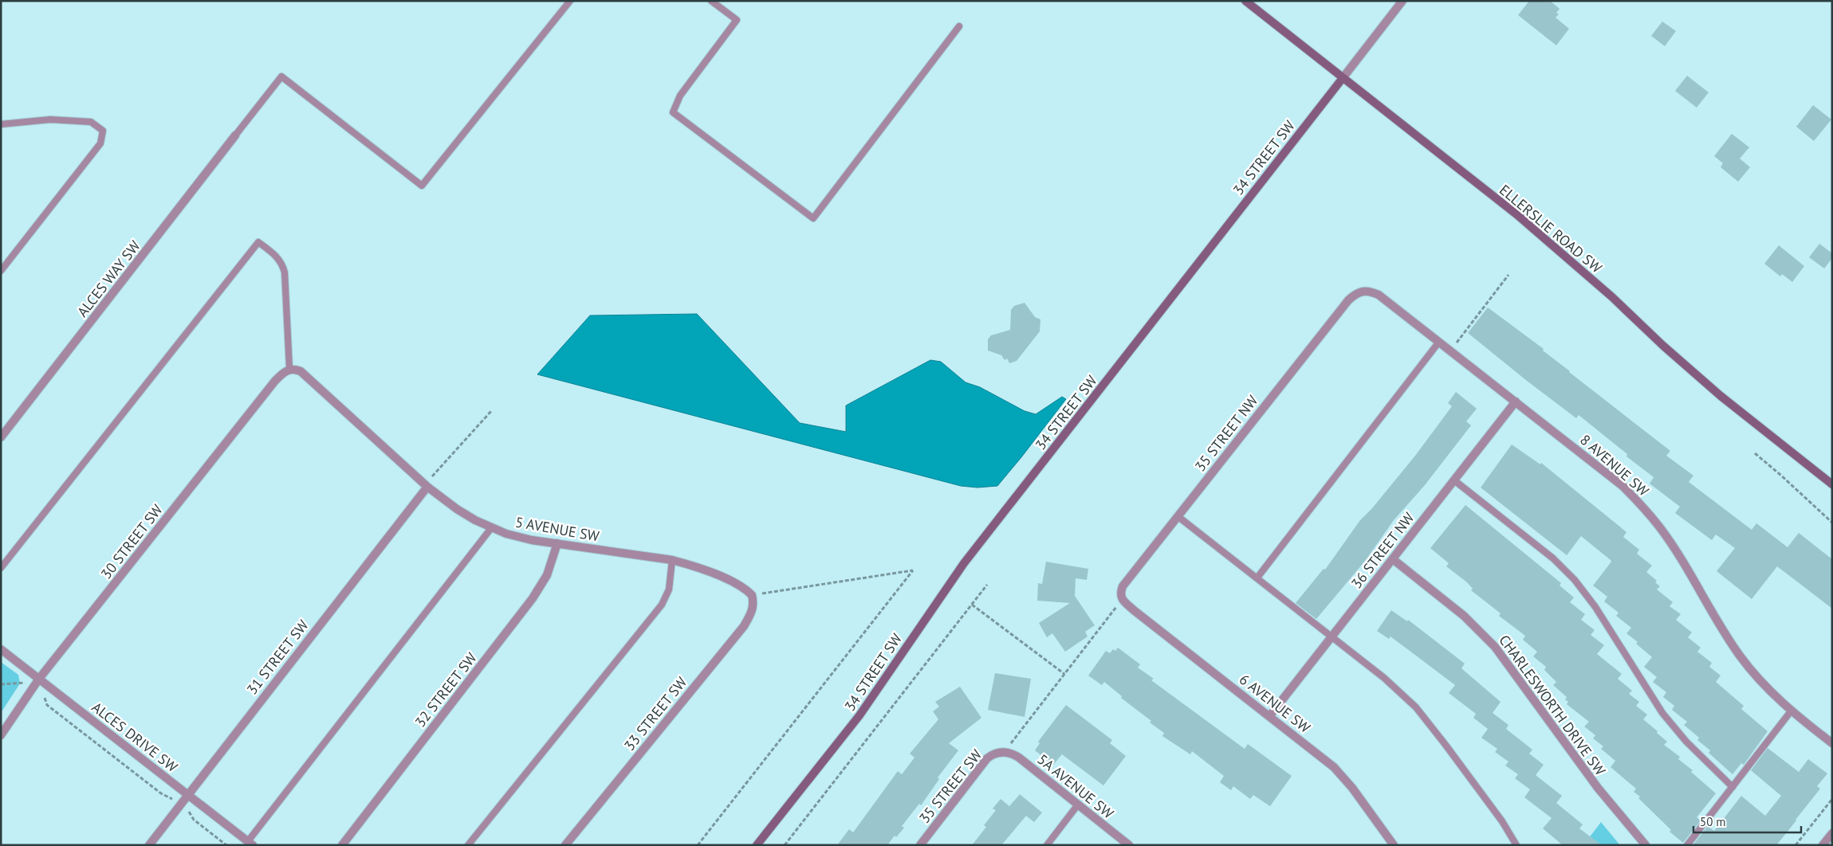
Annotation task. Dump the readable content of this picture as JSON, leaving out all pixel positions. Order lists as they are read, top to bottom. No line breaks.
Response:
{"streets":{"main road":["34 STREET SW","ELLERSLIE ROAD SW"],"street":["ALCES WAY SW","35 STREET NW","8 AVENUE SW","5 AVENUE SW","30 STREET SW","36 STREET NW","31 STREET SW","32 STREET SW","6 AVENUE SW","CHARLESWORTH DRIVE SW","33 STREET SW","ALCES DRIVE SW","35 STREET SW","5A AVENUE SW"]},"crossings":[["34 STREET SW","ELLERSLIE ROAD SW"],["35 STREET NW","8 AVENUE SW"],["35 STREET NW","6 AVENUE SW"],["8 AVENUE SW","36 STREET NW"],["5 AVENUE SW","30 STREET SW"],["5 AVENUE SW","31 STREET SW"],["5 AVENUE SW","32 STREET SW"],["5 AVENUE SW","33 STREET SW"],["30 STREET SW","ALCES DRIVE SW"],["36 STREET NW","6 AVENUE SW"],["36 STREET NW","CHARLESWORTH DRIVE SW"],["31 STREET SW","ALCES DRIVE SW"],["35 STREET SW","5A AVENUE SW"]],"scale_bar":"50 m"}
